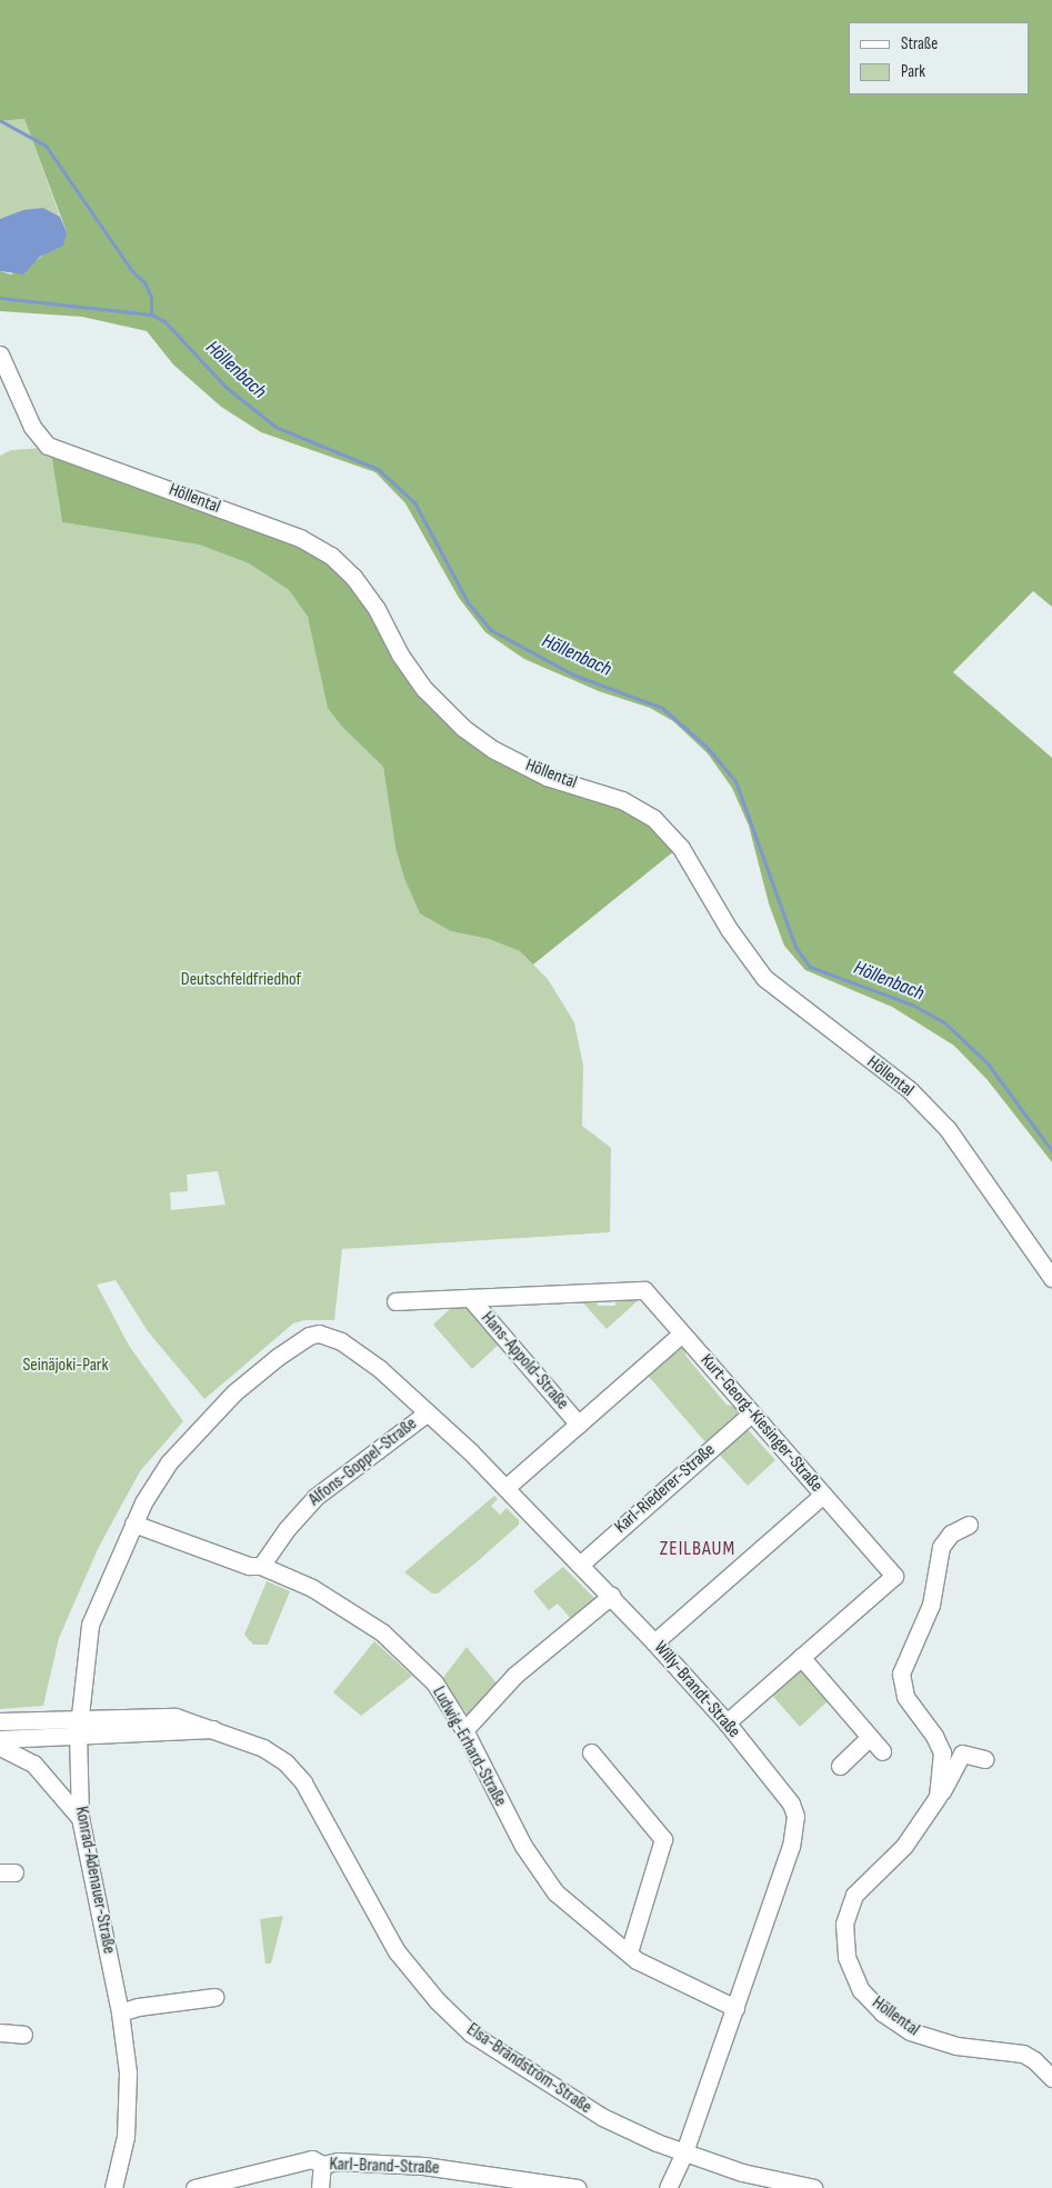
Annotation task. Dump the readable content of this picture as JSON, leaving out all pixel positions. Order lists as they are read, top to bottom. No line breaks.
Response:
{"streets":{"street":["Höllental","Hans-Appold-Straße","Kurt-Georg-Kiesinger-Straße","Alfons-Goppel-Straße","Karl-Riederer-Straße","Willy-Brandt-Straße","Ludwig-Erhard-Straße","Konrad-Adenauer-Straße","Elsa-Brändström-Straße","Karl-Brand-Straße"]},"crossings":[["Hans-Appold-Straße","Kurt-Georg-Kiesinger-Straße"],["Hans-Appold-Straße","Willy-Brandt-Straße"],["Kurt-Georg-Kiesinger-Straße","Karl-Riederer-Straße"],["Kurt-Georg-Kiesinger-Straße","Willy-Brandt-Straße"],["Alfons-Goppel-Straße","Willy-Brandt-Straße"],["Alfons-Goppel-Straße","Ludwig-Erhard-Straße"],["Karl-Riederer-Straße","Willy-Brandt-Straße"],["Willy-Brandt-Straße","Ludwig-Erhard-Straße"],["Willy-Brandt-Straße","Konrad-Adenauer-Straße"],["Willy-Brandt-Straße","Elsa-Brändström-Straße"],["Ludwig-Erhard-Straße","Konrad-Adenauer-Straße"],["Konrad-Adenauer-Straße","Elsa-Brändström-Straße"]],"districts":["ZEILBAUM"],"water":["Höllenbach"],"parks":["Deutschfeldfriedhof","Seinäjoki-Park"],"legend":["Straße","Park"]}
